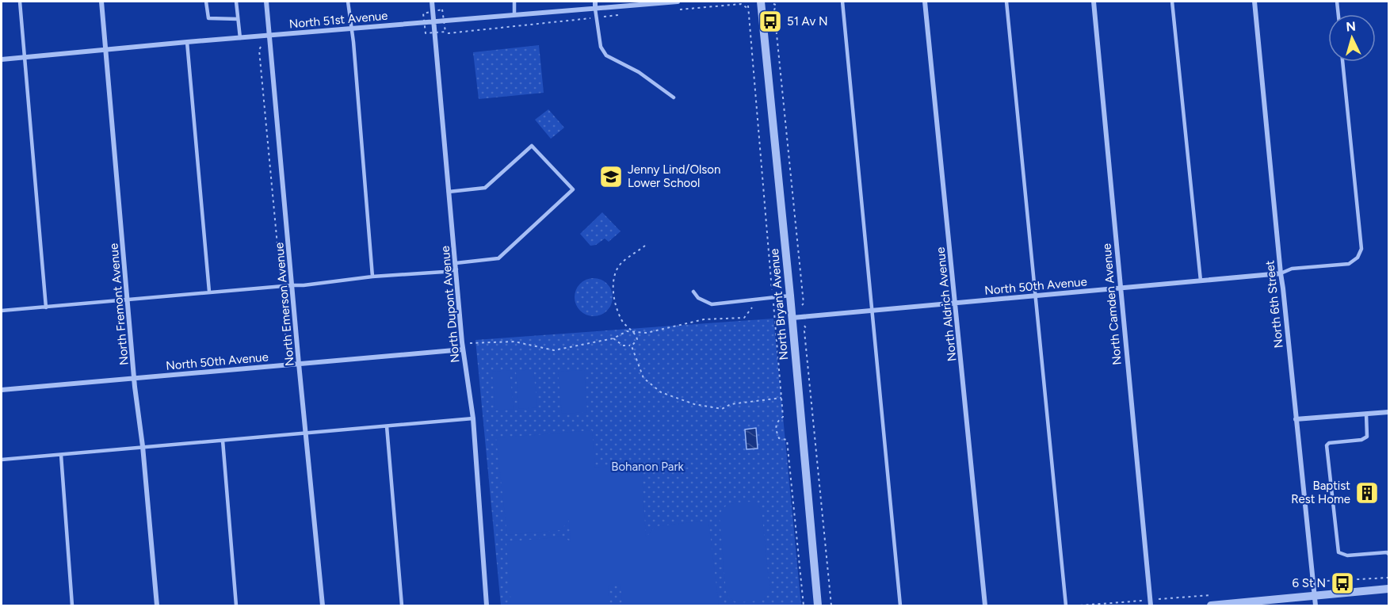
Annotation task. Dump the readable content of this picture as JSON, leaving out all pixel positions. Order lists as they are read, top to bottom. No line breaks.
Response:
{"streets":{"street":["North 51st Avenue","North 50th Avenue","North Fremont Avenue","North Emerson Avenue","North Dupont Avenue","North Bryant Avenue","North Aldrich Avenue","North Camden Avenue","North 6th Street"]},"crossings":[["North 51st Avenue","North Fremont Avenue"],["North 51st Avenue","North Emerson Avenue"],["North 51st Avenue","North Dupont Avenue"],["North 50th Avenue","North Fremont Avenue"],["North 50th Avenue","North Emerson Avenue"],["North 50th Avenue","North Dupont Avenue"],["North 50th Avenue","North Bryant Avenue"],["North 50th Avenue","North Aldrich Avenue"],["North 50th Avenue","North Camden Avenue"],["North 50th Avenue","North 6th Street"]],"parks":["Bohanon Park"],"places":{"bus stop":["51 Av N","6 St N"],"school or university":["Jenny Lind/Olson Lower School"],"building":["Baptist Rest Home"]},"north":"top"}
